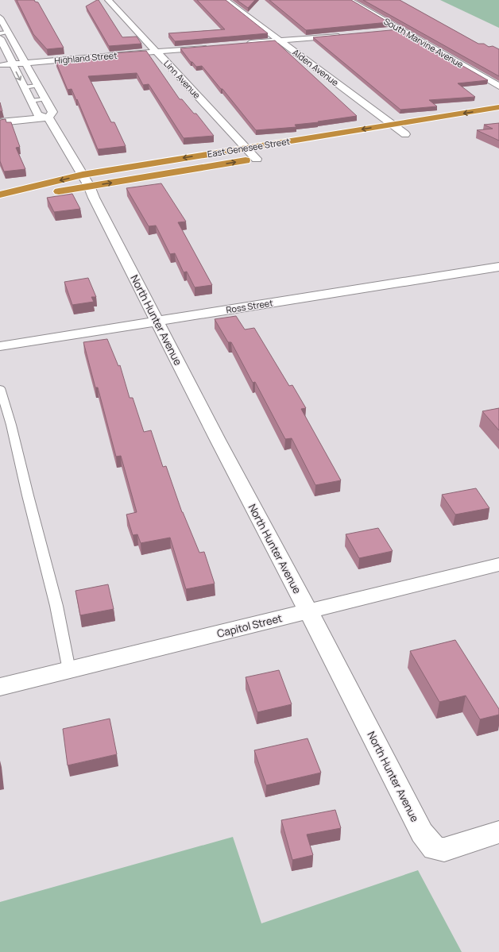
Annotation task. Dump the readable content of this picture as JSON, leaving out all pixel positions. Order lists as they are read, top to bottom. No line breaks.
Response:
{"streets":{"highway":["East Genesee Street"],"street":["South Marvine Avenue","Highland Street","Alden Avenue","Linn Avenue","Ross Street","North Hunter Avenue","Capitol Street"]},"crossings":[["Highland Street","Linn Avenue"],["Alden Avenue","East Genesee Street"],["Linn Avenue","East Genesee Street"],["East Genesee Street","North Hunter Avenue"],["Ross Street","North Hunter Avenue"],["North Hunter Avenue","Capitol Street"]]}
